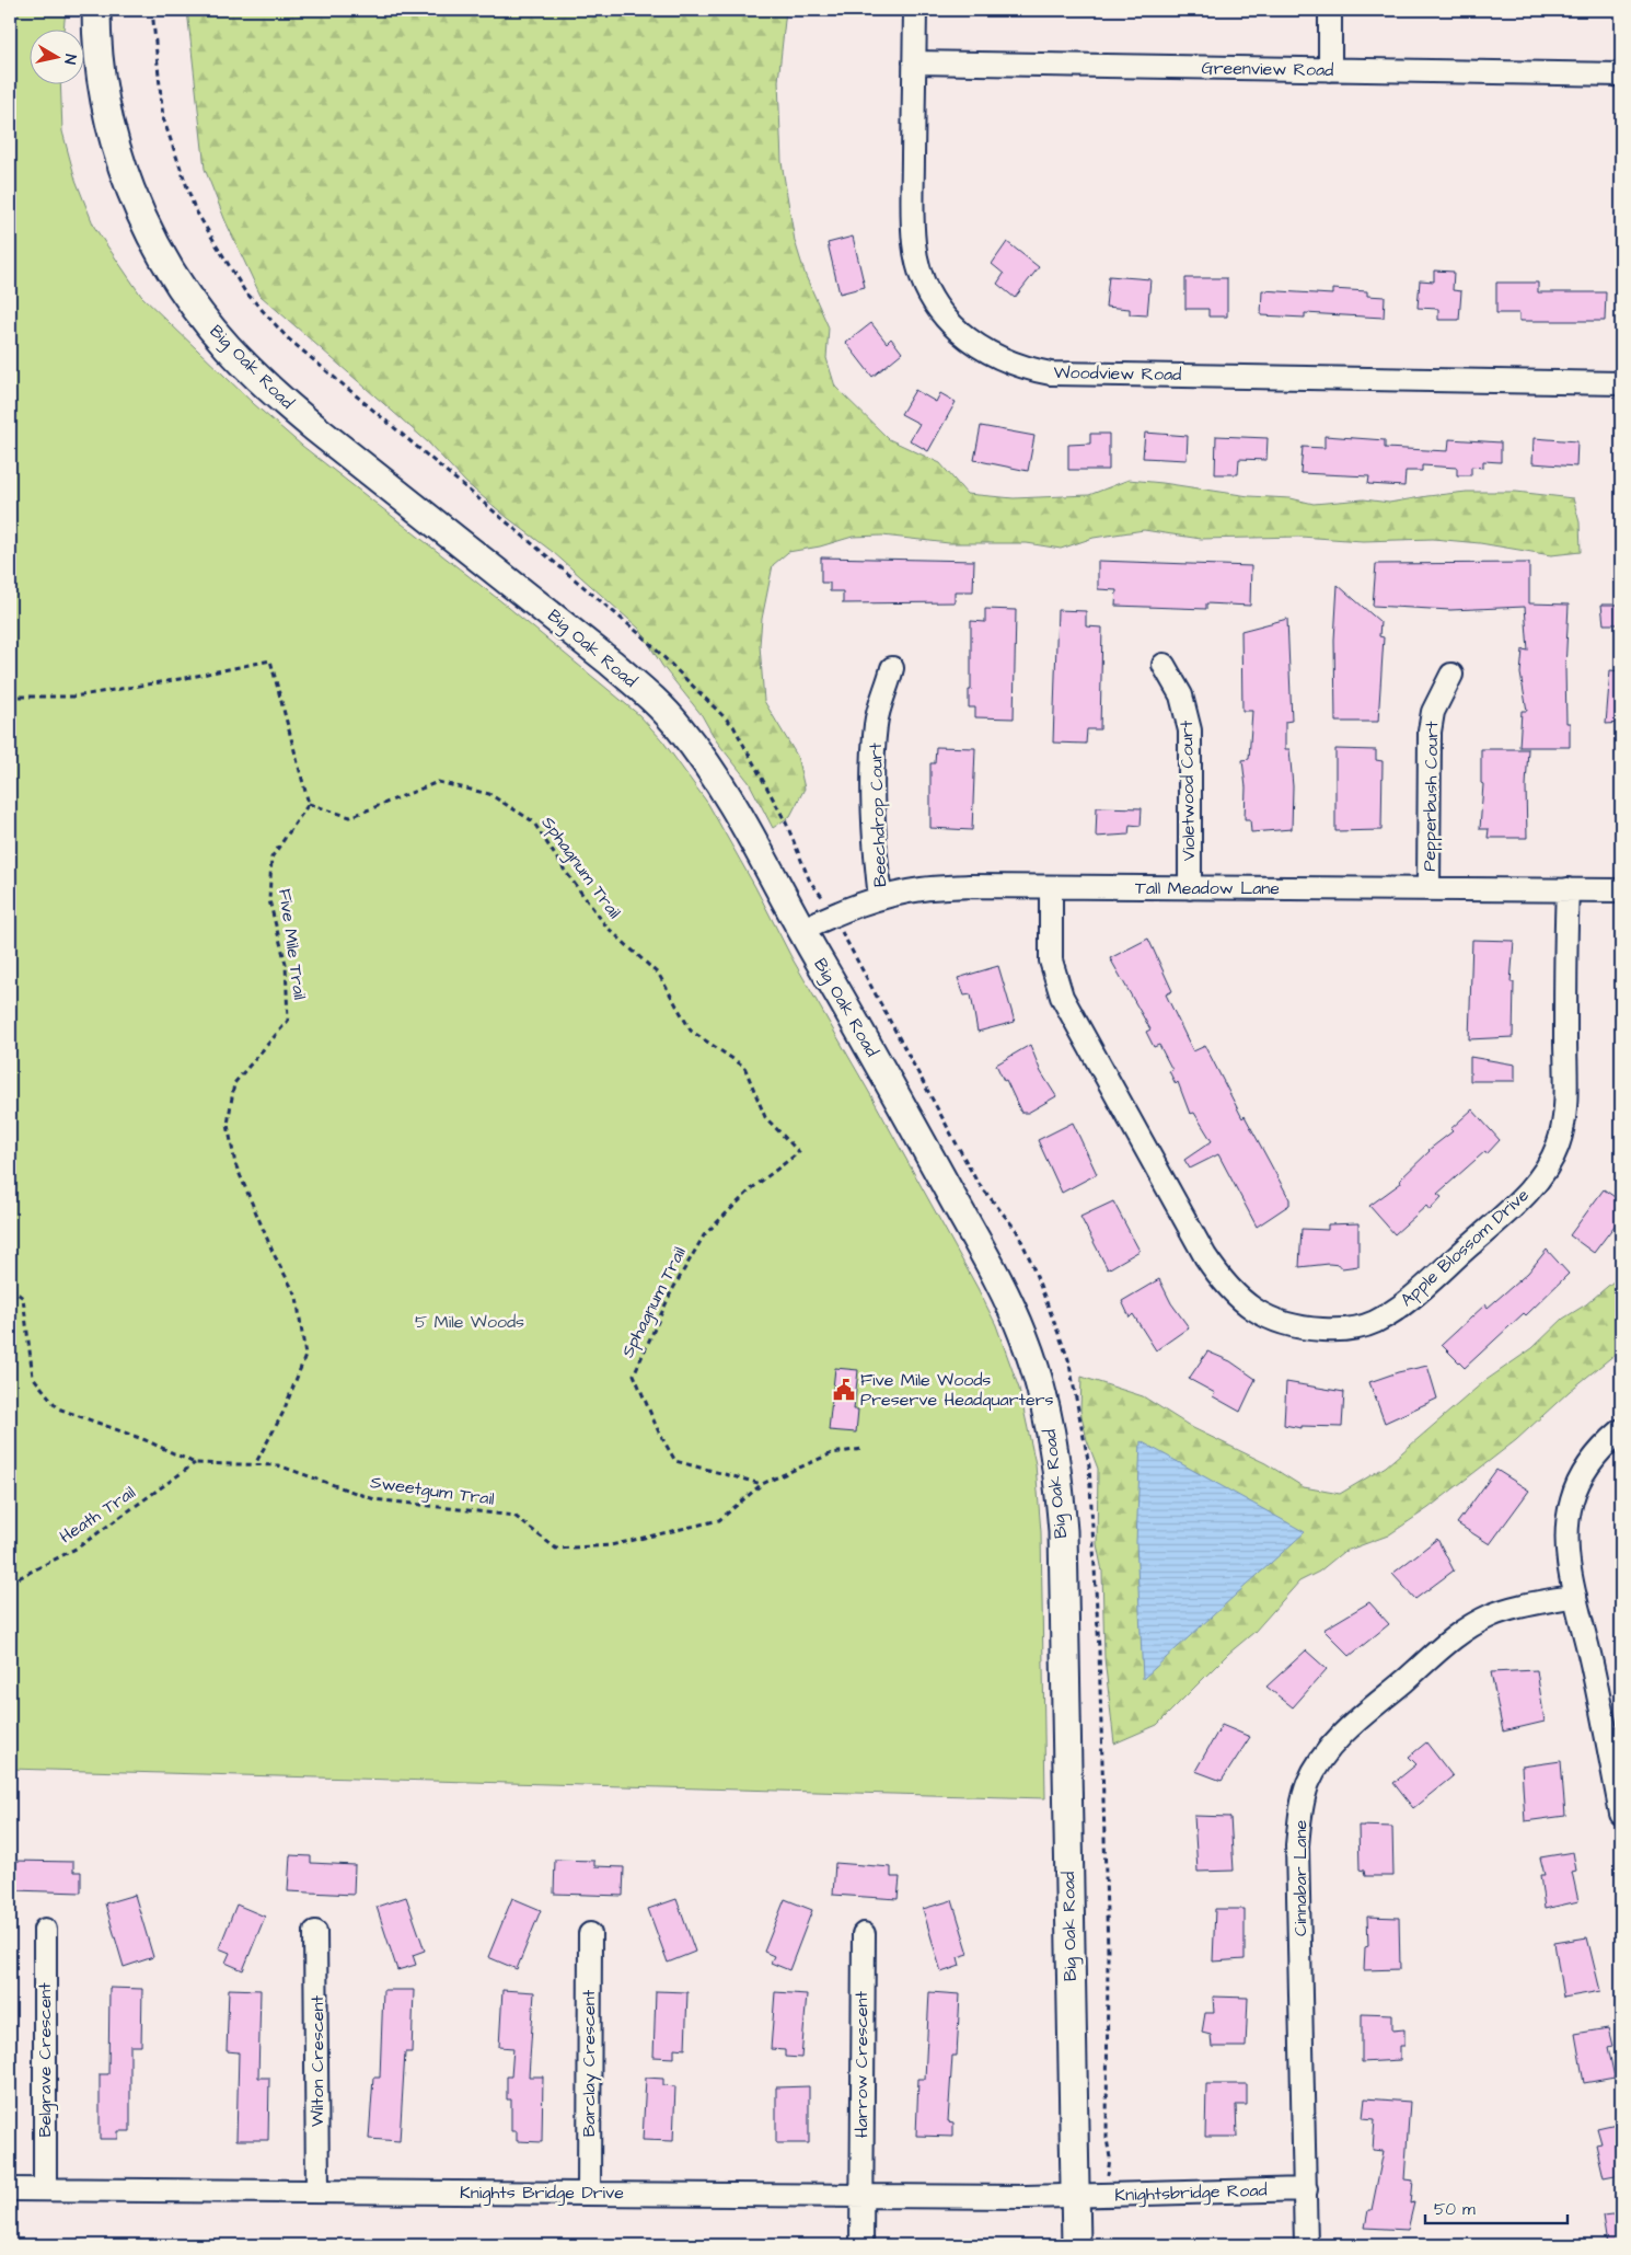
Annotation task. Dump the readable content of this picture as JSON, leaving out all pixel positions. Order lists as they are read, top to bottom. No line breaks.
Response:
{"streets":{"street":["Greenview Road","Big Oak Road","Woodview Road","Violetwood Court","Pepperbush Court","Beechdrop Court","Tall Meadow Lane","Apple Blossom Drive","Cinnabar Lane","Belgrave Crescent","Wilton Crescent","Barclay Crescent","Harrow Crescent","Knights Bridge Drive","Knightsbridge Road"],"path":["Sphagnum Trail","Five Mile Trail","Sweetgum Trail","Heath Trail"]},"crossings":[["Greenview Road","Woodview Road"],["Big Oak Road","Tall Meadow Lane"],["Big Oak Road","Knights Bridge Drive"],["Big Oak Road","Knightsbridge Road"],["Violetwood Court","Tall Meadow Lane"],["Pepperbush Court","Tall Meadow Lane"],["Beechdrop Court","Tall Meadow Lane"],["Sphagnum Trail","Five Mile Trail"],["Sphagnum Trail","Sweetgum Trail"],["Tall Meadow Lane","Apple Blossom Drive"],["Five Mile Trail","Sweetgum Trail"],["Sweetgum Trail","Heath Trail"],["Cinnabar Lane","Knightsbridge Road"],["Belgrave Crescent","Knights Bridge Drive"],["Wilton Crescent","Knights Bridge Drive"],["Barclay Crescent","Knights Bridge Drive"],["Harrow Crescent","Knights Bridge Drive"],["Knights Bridge Drive","Knightsbridge Road"]],"parks":["5 Mile Woods"],"places":{"public building":["Five Mile Woods Preserve Headquarters"]},"scale_bar":"50 m","north":"right"}
